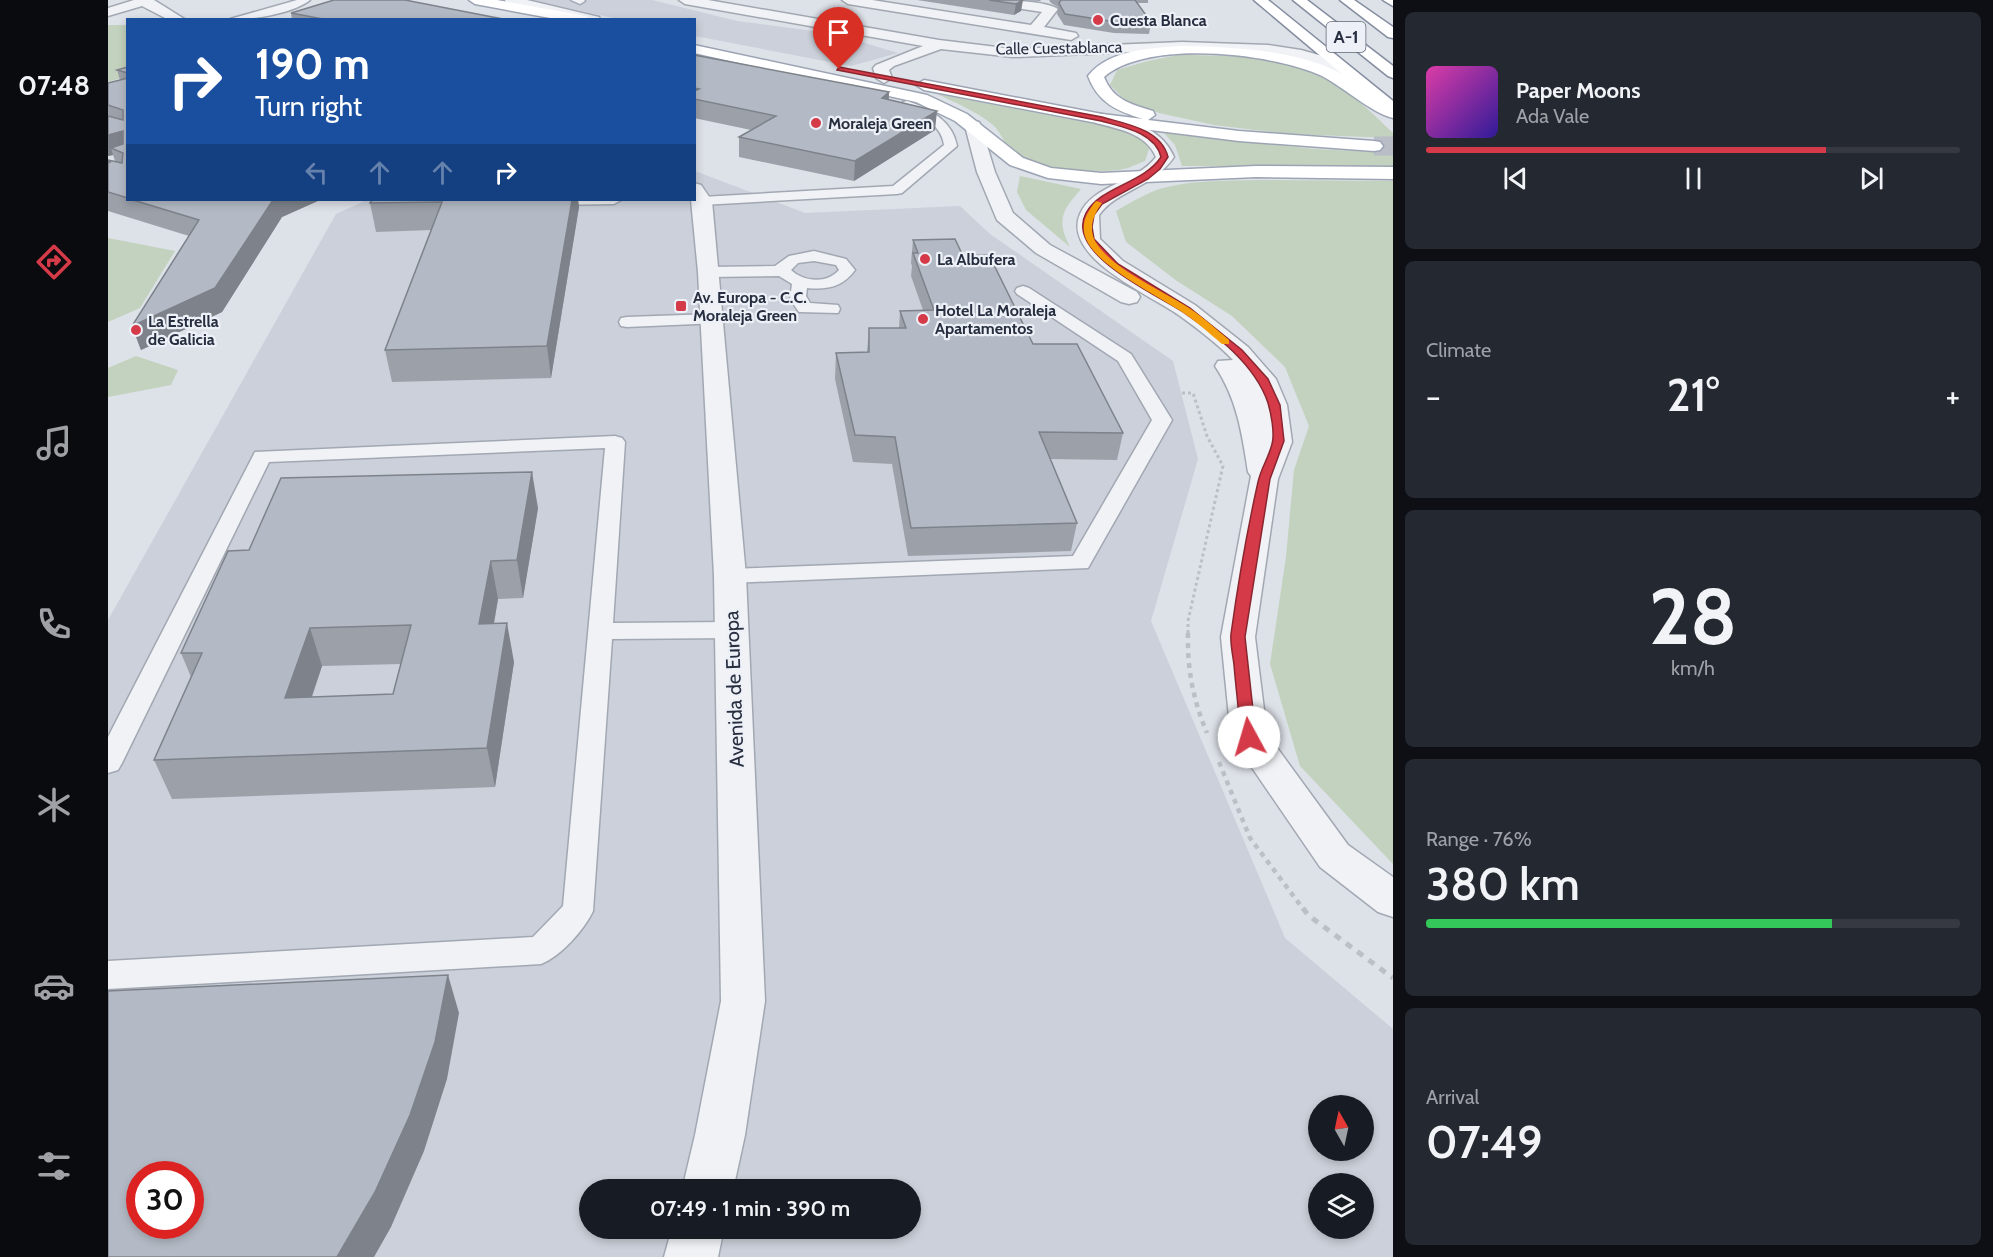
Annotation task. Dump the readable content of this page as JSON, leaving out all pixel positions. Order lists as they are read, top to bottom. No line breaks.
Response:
{"streets":{"main road":["A-1"],"street":["Calle Cuestablanca","Avenida de Europa"]},"places":{"other":["Cuesta Blanca","Moraleja Green","La Albufera","Hotel La Moraleja Apartamentos","La Estrella de Galicia"],"transit":["Av. Europa - C.C. Moraleja Green"]},"north":"top","page":{"tabs":"07:48","turn":["190 m","Turn right"],"song":["Paper Moons","Ada Vale"],"tile":["Climate",["28","km/h"],["Range · 76%","380 km"],["Arrival","07:49"]],"heat":["−","21°","+"],"limit":"30","trip":"07:49 · 1 min · 390 m"}}
